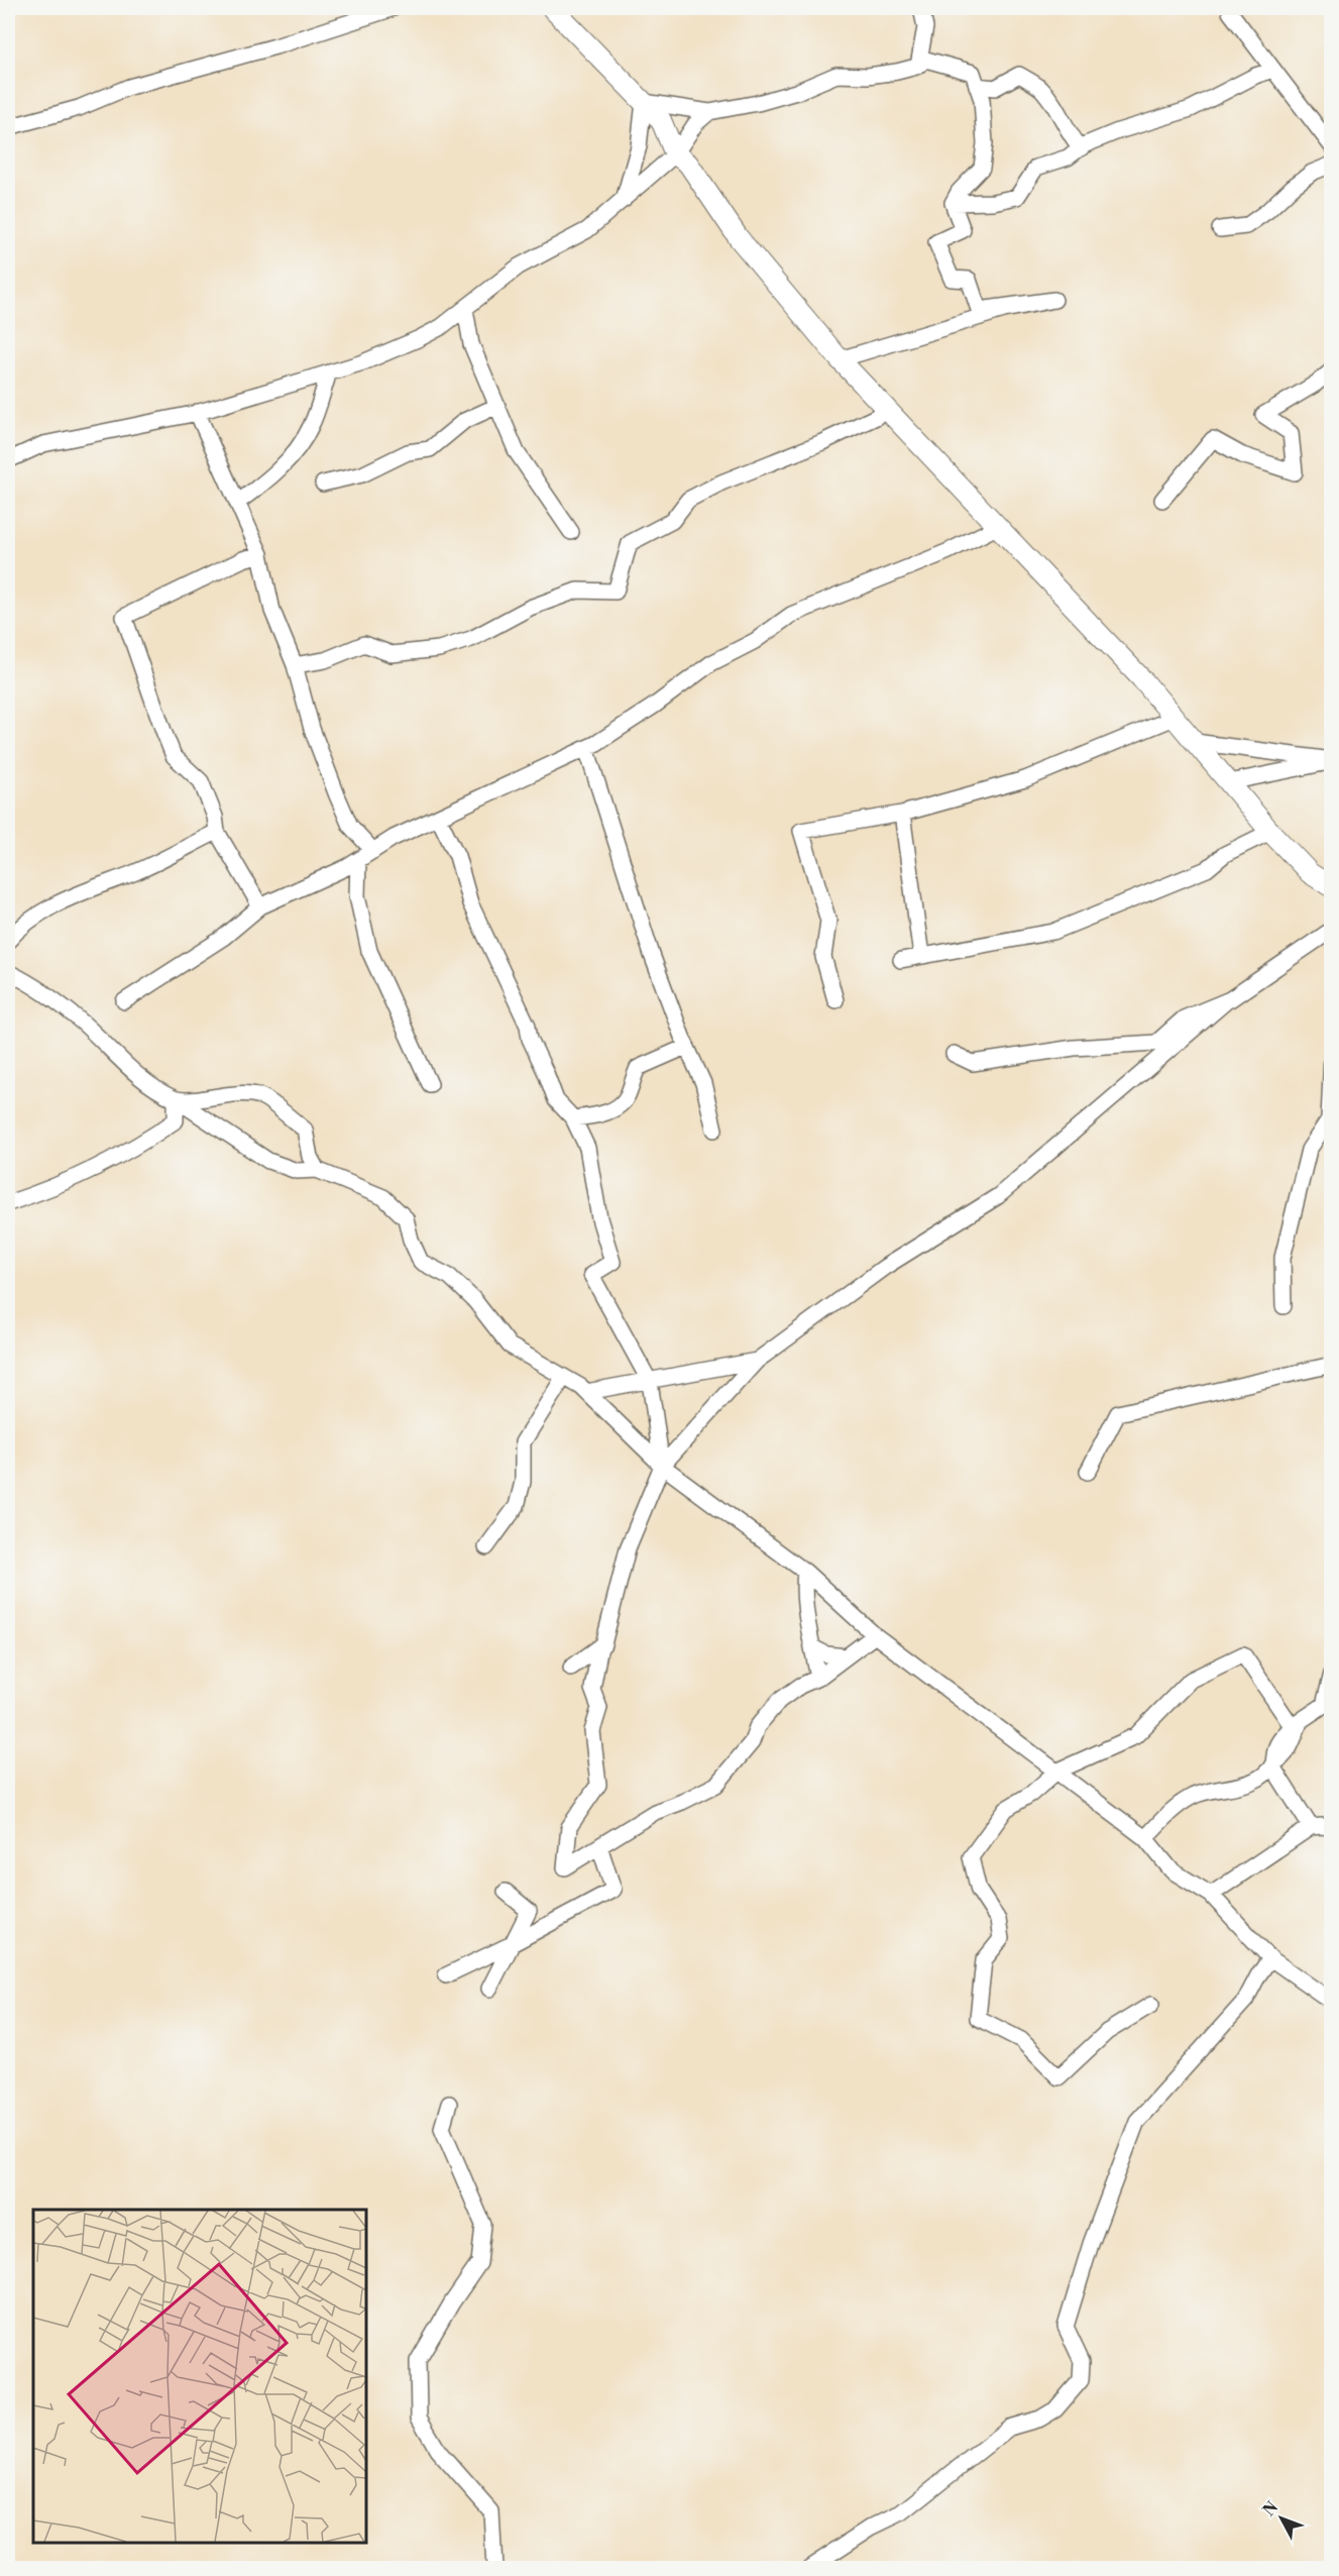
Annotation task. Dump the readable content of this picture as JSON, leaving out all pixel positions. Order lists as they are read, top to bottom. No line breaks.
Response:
{"north":"top left"}
